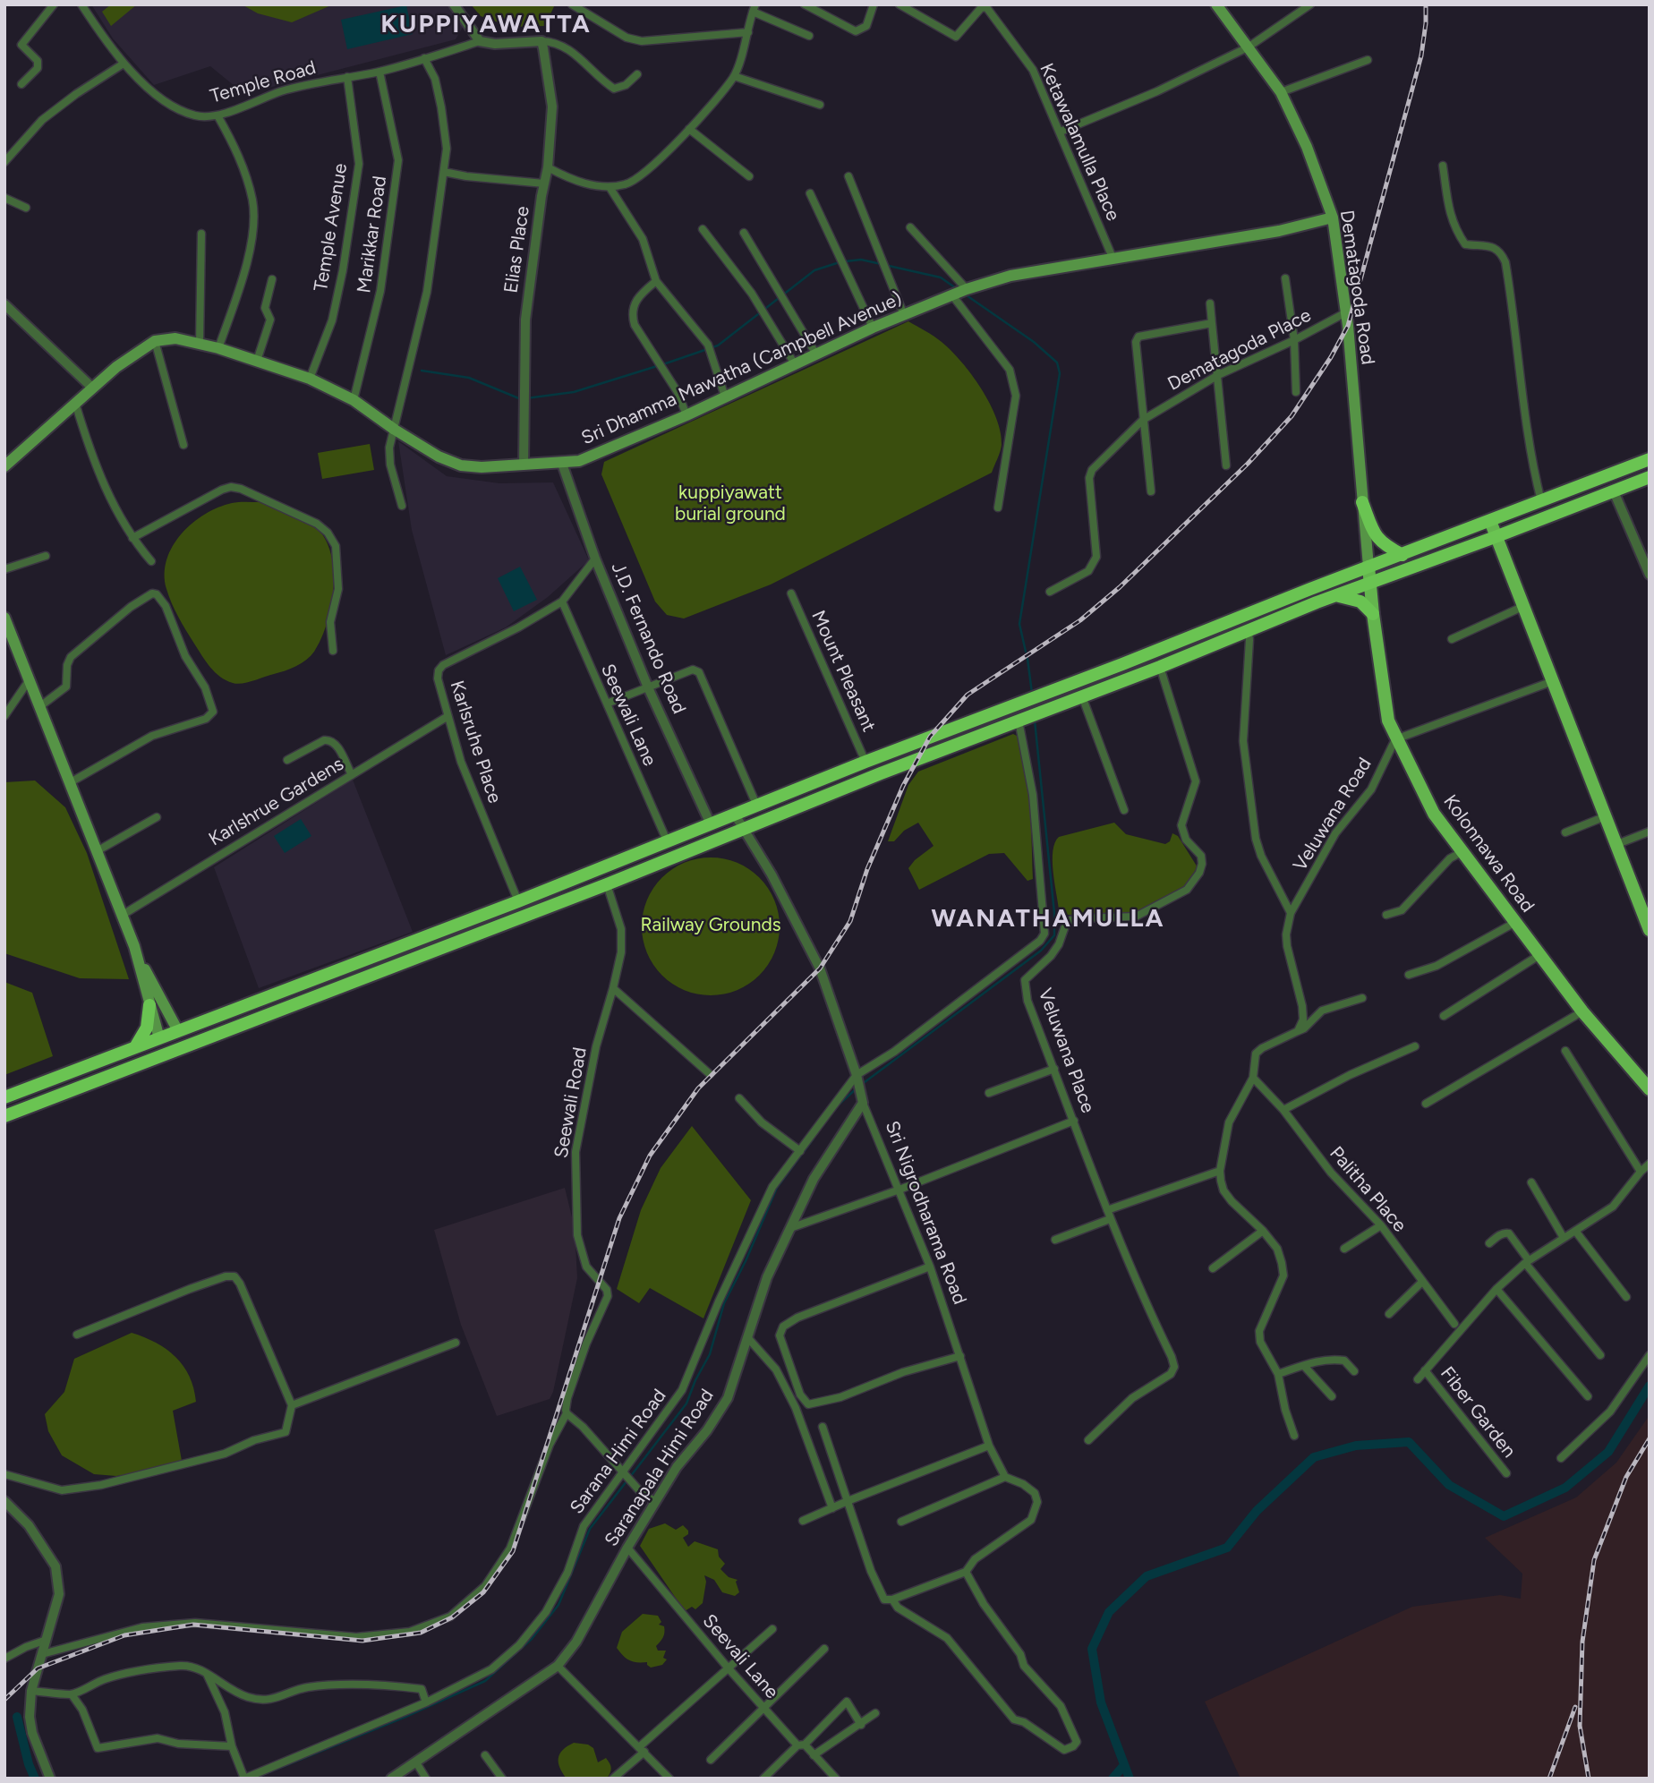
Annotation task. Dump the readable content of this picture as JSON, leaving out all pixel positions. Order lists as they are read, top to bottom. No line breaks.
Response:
{"streets":{"main road":["Dematagoda Road","Sri Dhamma Mawatha (Campbell Avenue)","Kolonnawa Road"],"street":["Temple Road","Ketawalamulla Place","Temple Avenue","Marikkar Road","Elias Place","Dematagoda Place","J.D. Fernando Road","Mount Pleasant","Seewali Lane","Karlsruhe Place","Karlshrue Gardens","Veluwana Road","Veluwana Place","Seewali Road","Palitha Place","Sri Nigrodharama Road","Fiber Garden","Sarana Himi Road","Saranapala Himi Road","Seevali Lane"]},"crossings":[["Temple Road","Temple Avenue"],["Temple Road","Marikkar Road"],["Temple Road","Elias Place"],["Ketawalamulla Place","Sri Dhamma Mawatha (Campbell Avenue)"],["Temple Avenue","Sri Dhamma Mawatha (Campbell Avenue)"],["Marikkar Road","Sri Dhamma Mawatha (Campbell Avenue)"],["Elias Place","Sri Dhamma Mawatha (Campbell Avenue)"],["Dematagoda Road","Dematagoda Place"],["Dematagoda Road","Sri Dhamma Mawatha (Campbell Avenue)"],["Dematagoda Road","Kolonnawa Road"],["Sri Dhamma Mawatha (Campbell Avenue)","J.D. Fernando Road"],["J.D. Fernando Road","Karlsruhe Place"],["Seewali Lane","Karlsruhe Place"],["Karlsruhe Place","Karlshrue Gardens"],["Veluwana Road","Kolonnawa Road"],["Sri Nigrodharama Road","Sarana Himi Road"],["Sri Nigrodharama Road","Saranapala Himi Road"],["Saranapala Himi Road","Seevali Lane"]],"districts":["KUPPIYAWATTA","WANATHAMULLA"],"parks":["kuppiyawatt burial ground","Railway Grounds"]}
